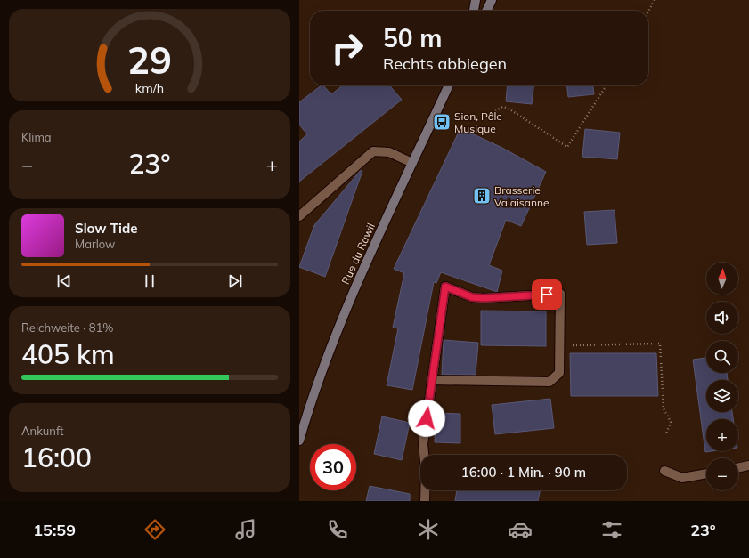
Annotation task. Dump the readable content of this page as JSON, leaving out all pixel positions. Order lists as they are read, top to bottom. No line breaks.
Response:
{"streets":{"street":["Rue du Rawil"]},"places":{"bus stop":["Sion, Pôle Musique"],"building":["Brasserie Valaisanne"]},"north":"top","page":{"turn":["50 m","Rechts abbiegen"],"tile":["Klima",["Reichweite · 81%","405 km"],["Ankunft","16:00"]],"heat":["−","23°","+"],"song":["Slow Tide","Marlow"],"map_buttons":["+","−"],"limit":"30","trip":"16:00 · 1 Min. · 90 m","tabs":["15:59","23°"],"gauge":["29","km/h"]}}
